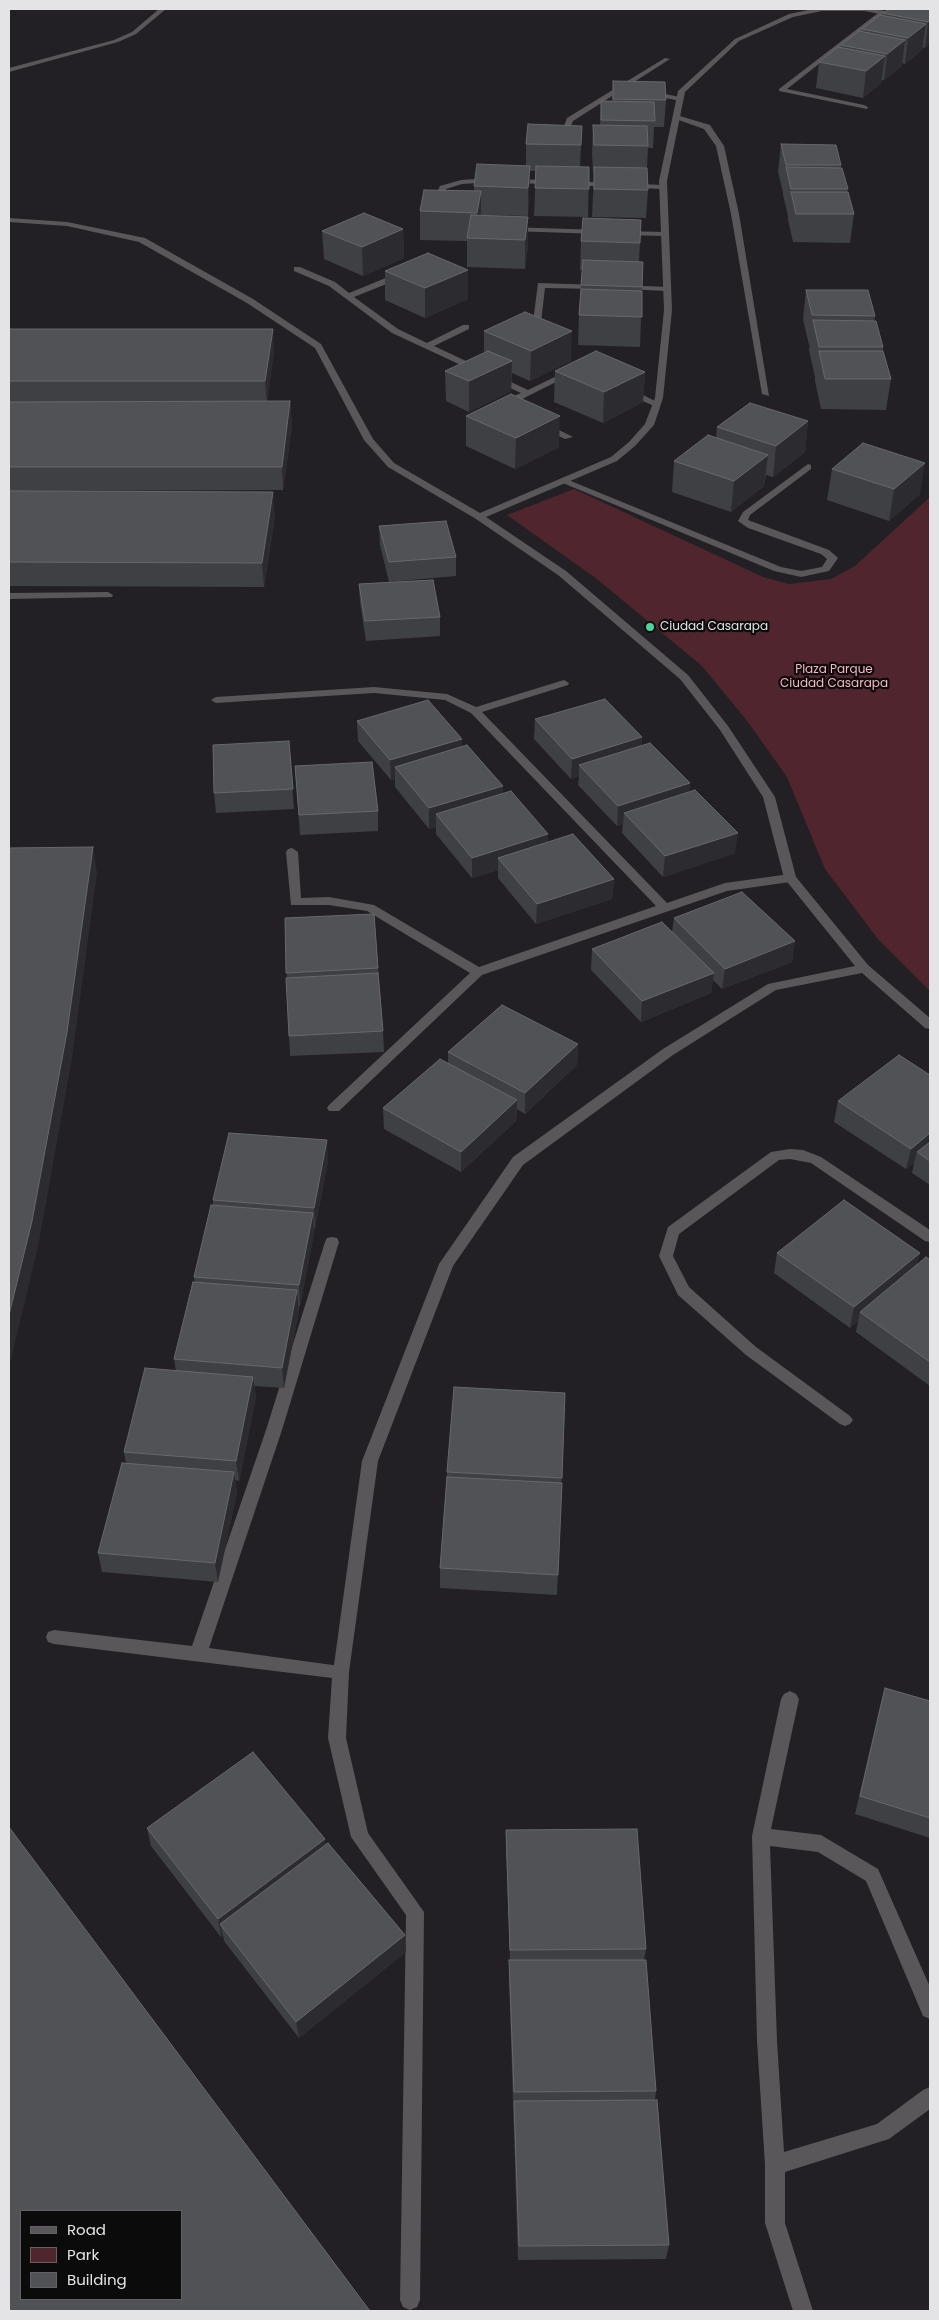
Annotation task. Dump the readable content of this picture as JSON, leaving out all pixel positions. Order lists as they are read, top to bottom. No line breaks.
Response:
{"parks":["Plaza Parque Ciudad Casarapa"],"places":["Ciudad Casarapa"],"legend":["Road","Park","Building"]}
